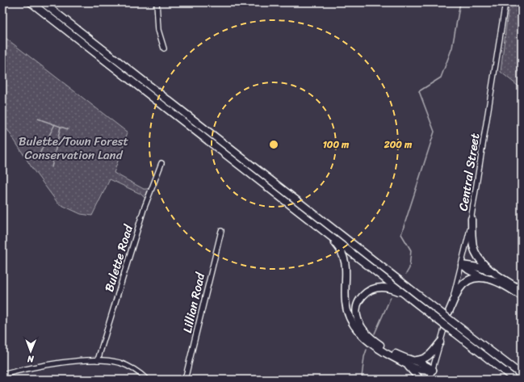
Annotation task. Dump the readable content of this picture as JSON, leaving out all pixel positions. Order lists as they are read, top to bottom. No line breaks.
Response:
{"streets":{"street":["Central Street","Bulette Road","Lillian Road"]},"parks":["Bulette/Town Forest Conservation Land"],"north":"bottom","rings":["100 m","200 m"]}
